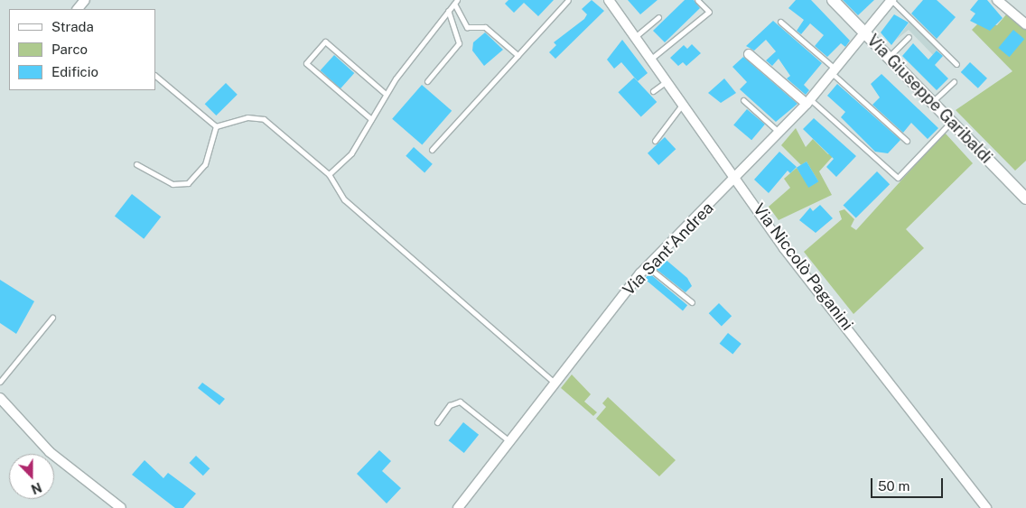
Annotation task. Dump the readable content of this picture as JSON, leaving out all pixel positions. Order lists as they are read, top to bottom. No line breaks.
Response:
{"streets":{"street":["Via Giuseppe Garibaldi","Via Sant'Andrea","Via Niccolò Paganini"]},"crossings":[["Via Giuseppe Garibaldi","Via Sant'Andrea"],["Via Sant'Andrea","Via Niccolò Paganini"]],"legend":["Strada","Parco","Edificio"],"scale_bar":"50 m","north":"bottom"}
